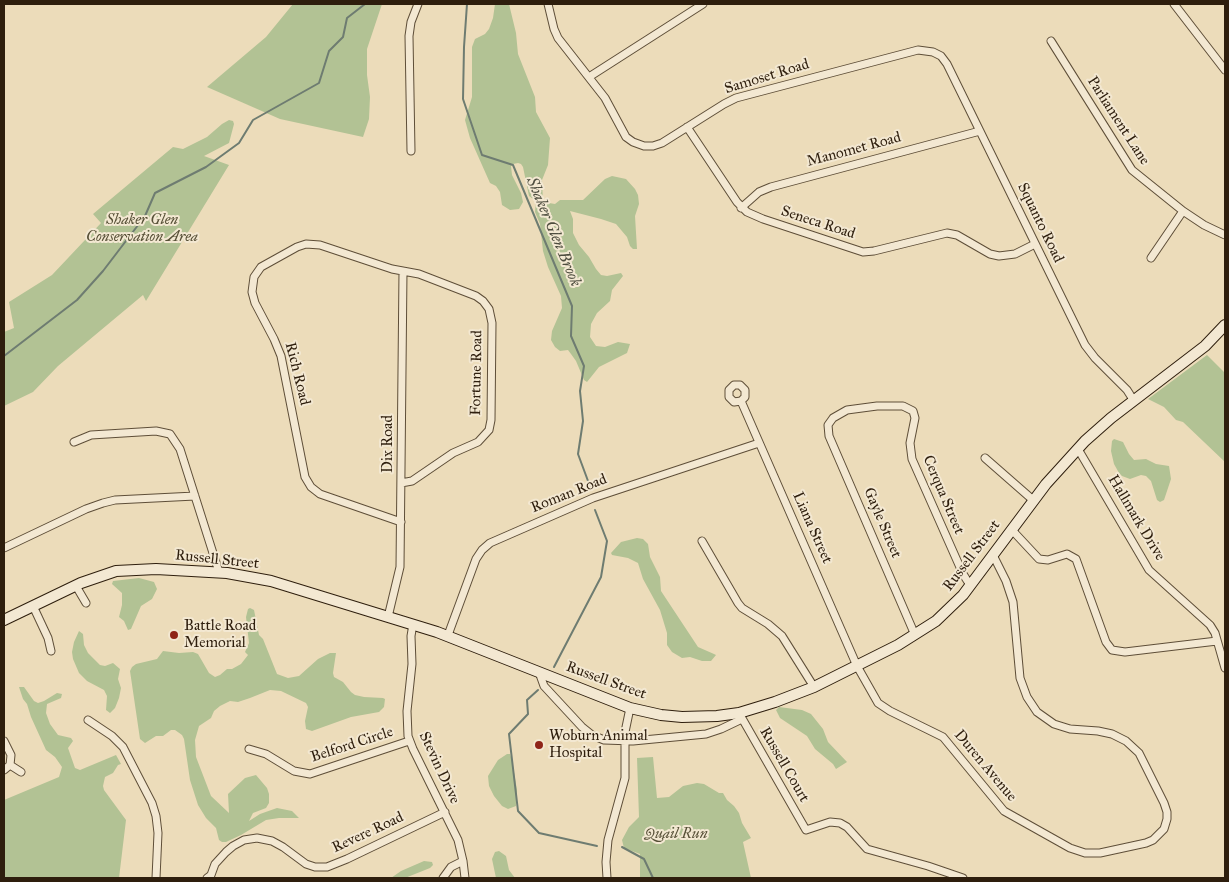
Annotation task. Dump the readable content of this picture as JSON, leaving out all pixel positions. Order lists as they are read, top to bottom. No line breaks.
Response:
{"streets":{"street":["Samoset Road","Parliament Lane","Manomet Road","Seneca Road","Squanto Road","Fortune Road","Rich Road","Dix Road","Roman Road","Cerqua Street","Hallmark Drive","Gayle Street","Liana Street","Russell Street","Belford Circle","Russell Court","Duren Avenue","Stevin Drive","Revere Road"]},"crossings":[["Samoset Road","Seneca Road"],["Samoset Road","Squanto Road"],["Manomet Road","Seneca Road"],["Manomet Road","Squanto Road"],["Seneca Road","Squanto Road"],["Squanto Road","Russell Street"],["Fortune Road","Rich Road"],["Fortune Road","Dix Road"],["Rich Road","Dix Road"],["Dix Road","Russell Street"],["Roman Road","Liana Street"],["Roman Road","Russell Street"],["Cerqua Street","Gayle Street"],["Cerqua Street","Russell Street"],["Hallmark Drive","Russell Street"],["Gayle Street","Russell Street"],["Liana Street","Russell Street"],["Liana Street","Duren Avenue"],["Russell Street","Russell Court"],["Russell Street","Duren Avenue"],["Russell Street","Stevin Drive"],["Belford Circle","Stevin Drive"],["Stevin Drive","Revere Road"]],"water":["Shaker Glen Brook"],"parks":["Shaker Glen Conservation Area","Quail Run"],"places":["Battle Road Memorial","Woburn Animal Hospital"]}
